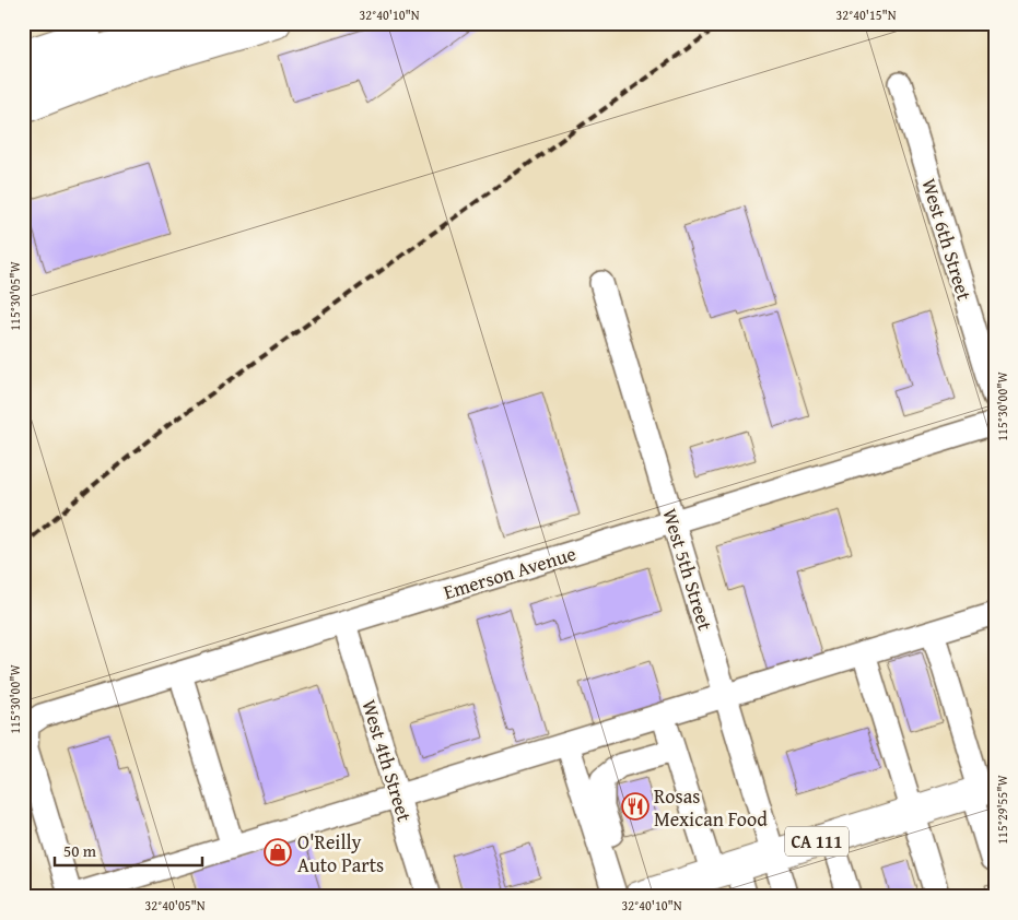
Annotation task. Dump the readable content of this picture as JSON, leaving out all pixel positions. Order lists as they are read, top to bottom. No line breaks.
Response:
{"streets":{"main road":["CA 111"],"street":["West 6th Street","West 5th Street","Emerson Avenue","West 4th Street"]},"crossings":[["West 5th Street","Emerson Avenue"],["West 5th Street","CA 111"],["Emerson Avenue","West 4th Street"]],"places":{"restaurant":["Rosas Mexican Food"],"shop":["O'Reilly Auto Parts"]},"scale_bar":"50 m","coordinates":["32°40'10\"N","32°40'15\"N","115°30'05\"W","115°30'00\"W","115°29'55\"W","32°40'05\"N"]}
